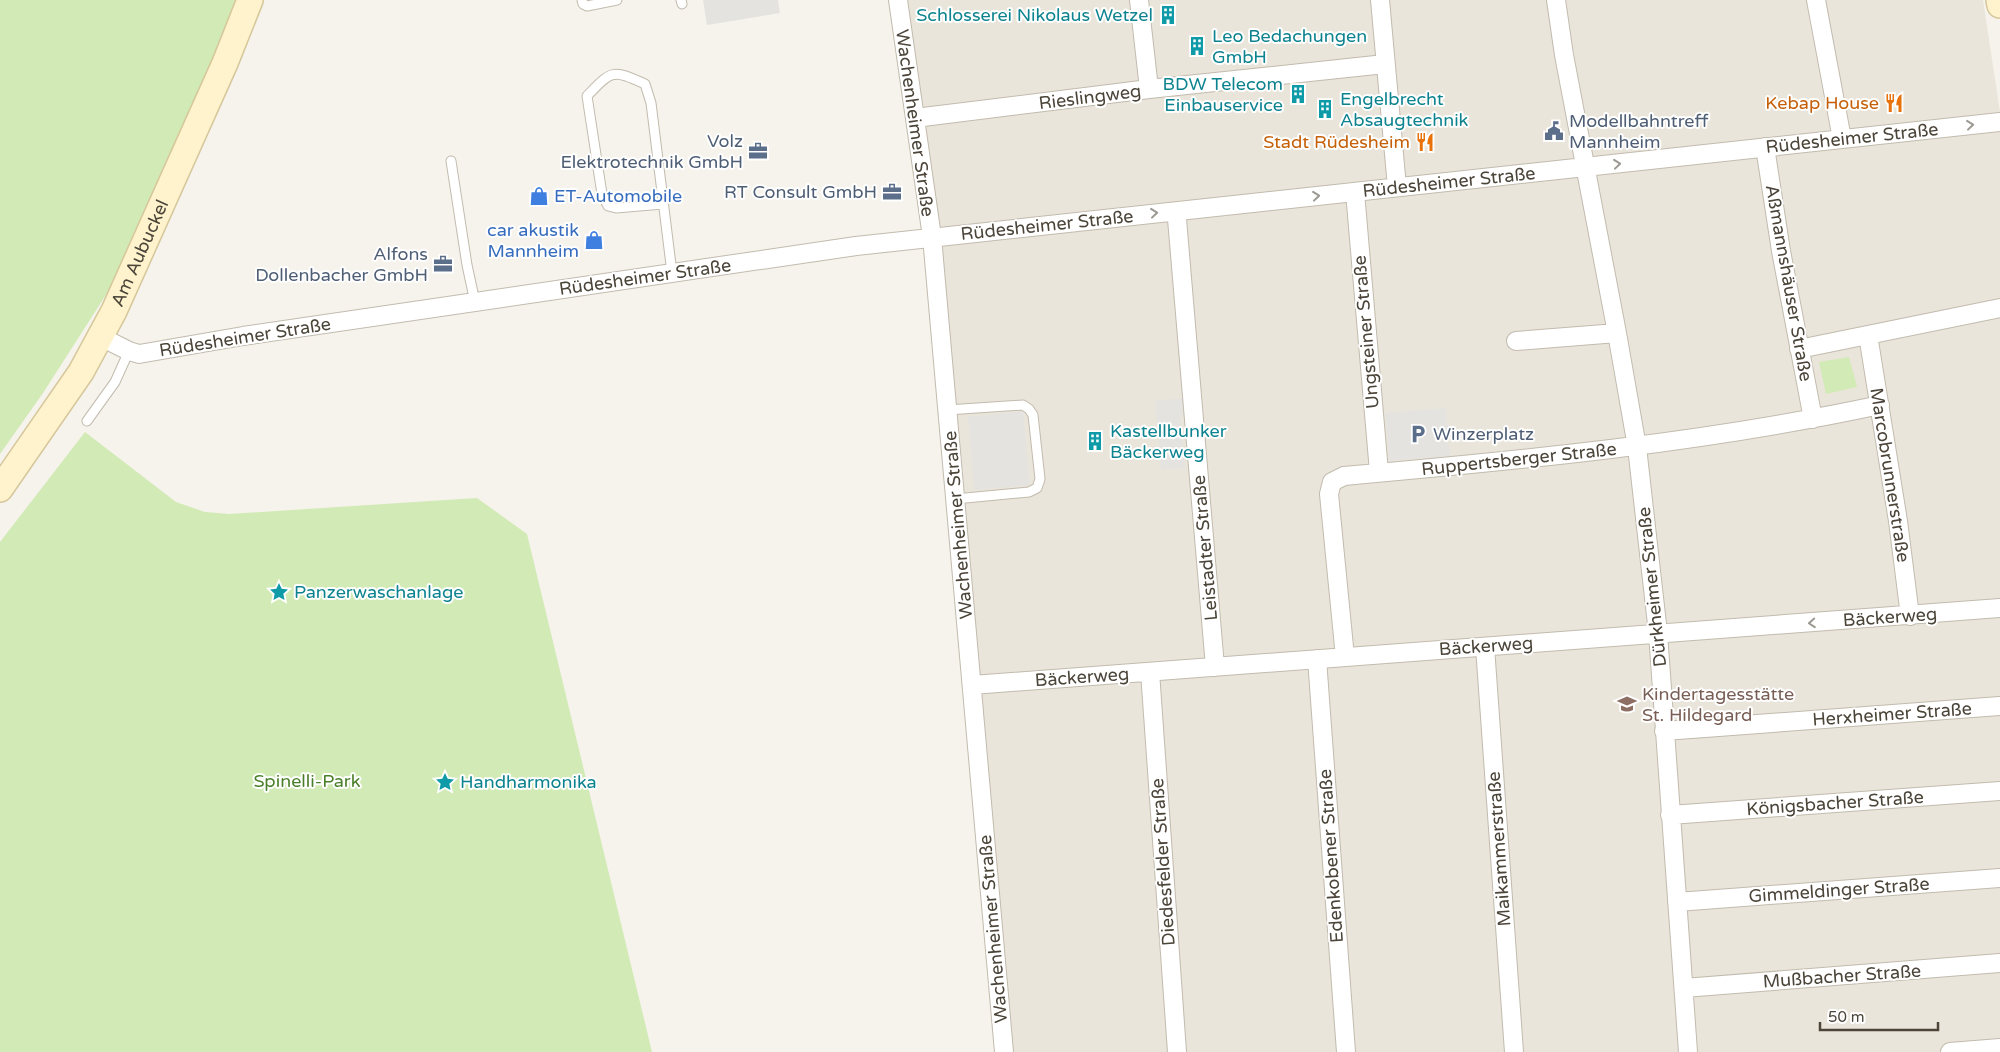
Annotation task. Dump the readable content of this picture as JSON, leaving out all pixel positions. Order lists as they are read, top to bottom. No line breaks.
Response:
{"streets":{"main road":["Am Aubuckel"],"street":["Rieslingweg","Wachenheimer Straße","Rüdesheimer Straße","Aßmannshäuser Straße","Ungsteiner Straße","Ruppertsberger Straße","Marcobrunnerstraße","Leistadter Straße","Dürkheimer Straße","Bäckerweg","Herxheimer Straße","Königsbacher Straße","Maikammerstraße","Edenkobener Straße","Diedesfelder Straße","Gimmeldinger Straße","Mußbacher Straße"]},"crossings":[["Rieslingweg","Wachenheimer Straße"],["Wachenheimer Straße","Rüdesheimer Straße"],["Wachenheimer Straße","Bäckerweg"],["Rüdesheimer Straße","Am Aubuckel"],["Rüdesheimer Straße","Aßmannshäuser Straße"],["Rüdesheimer Straße","Ungsteiner Straße"],["Rüdesheimer Straße","Dürkheimer Straße"],["Aßmannshäuser Straße","Ruppertsberger Straße"],["Ungsteiner Straße","Ruppertsberger Straße"],["Ruppertsberger Straße","Marcobrunnerstraße"],["Ruppertsberger Straße","Dürkheimer Straße"],["Ruppertsberger Straße","Bäckerweg"],["Marcobrunnerstraße","Bäckerweg"],["Leistadter Straße","Bäckerweg"],["Dürkheimer Straße","Bäckerweg"],["Dürkheimer Straße","Herxheimer Straße"],["Dürkheimer Straße","Königsbacher Straße"],["Dürkheimer Straße","Gimmeldinger Straße"],["Dürkheimer Straße","Mußbacher Straße"],["Bäckerweg","Maikammerstraße"],["Bäckerweg","Edenkobener Straße"],["Bäckerweg","Diedesfelder Straße"]],"one_way":["Rüdesheimer Straße"],"parks":["Spinelli-Park"],"places":{"building":["Schlosserei Nikolaus Wetzel","Leo Bedachungen GmbH","BDW Telecom Einbauservice","Engelbrecht Absaugtechnik","Kastellbunker Bäckerweg"],"restaurant":["Kebap House","Stadt Rüdesheim"],"public building":["Modellbahntreff Mannheim"],"office":["Volz Elektrotechnik GmbH","RT Consult GmbH","Alfons Dollenbacher GmbH"],"shop":["ET-Automobile","car akustik Mannheim"],"parking":["Winzerplatz"],"place":["Panzerwaschanlage","Handharmonika"],"school or university":["Kindertagesstätte St. Hildegard"]},"scale_bar":"50 m"}
